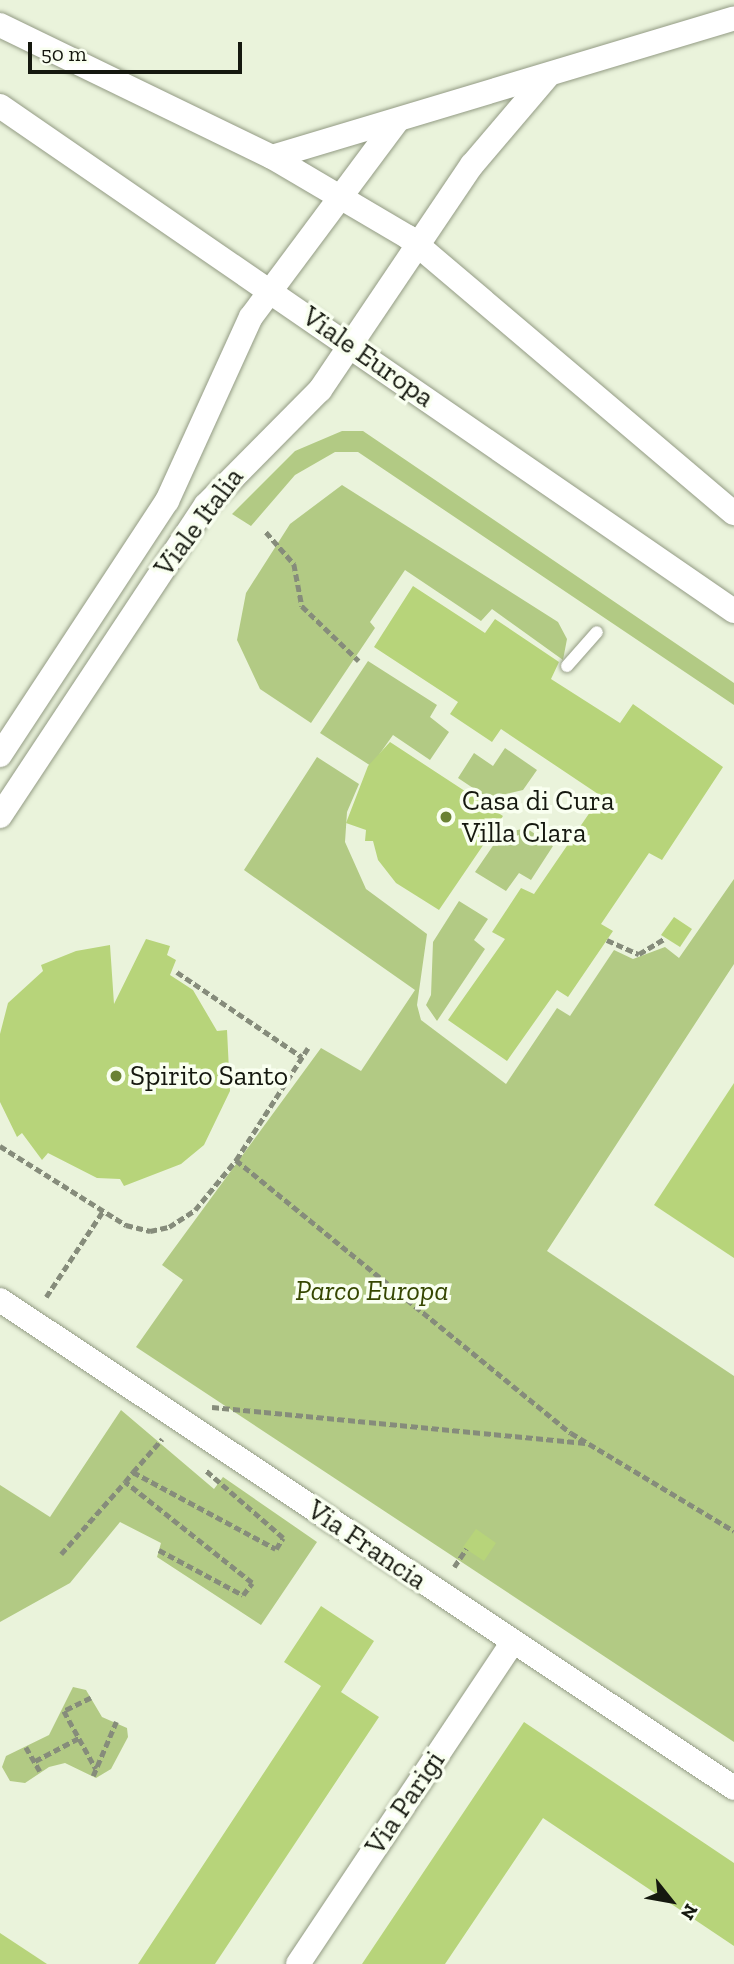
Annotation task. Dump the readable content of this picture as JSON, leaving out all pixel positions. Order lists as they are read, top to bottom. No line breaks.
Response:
{"streets":{"street":["Viale Europa","Viale Italia","Via Francia","Via Parigi"]},"crossings":[["Viale Europa","Viale Italia"],["Via Francia","Via Parigi"]],"parks":["Parco Europa"],"places":["Casa di Cura Villa Clara","Spirito Santo"],"scale_bar":"50 m","north":"bottom right"}
